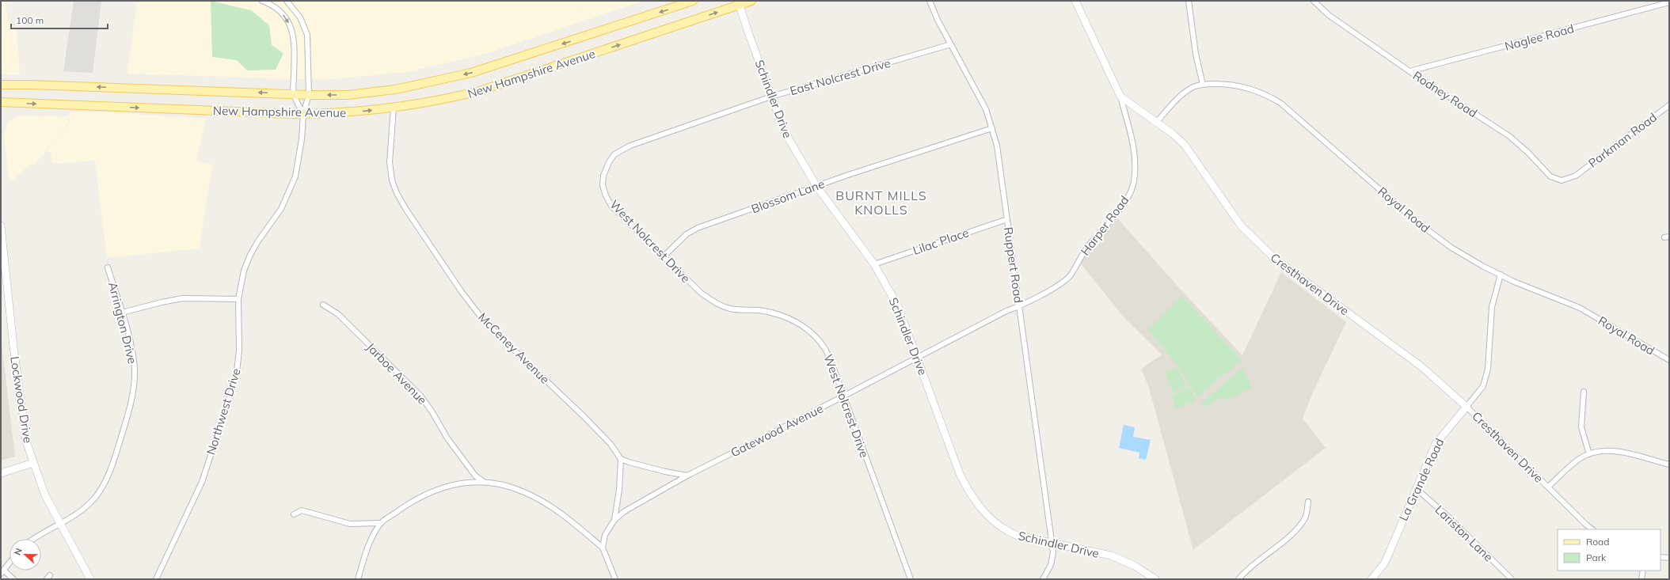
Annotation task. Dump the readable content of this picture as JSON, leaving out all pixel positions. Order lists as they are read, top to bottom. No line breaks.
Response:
{"streets":{"main road":["New Hampshire Avenue"],"street":["Naglee Road","East Nolcrest Drive","Rodney Road","Schindler Drive","Parkman Road","Blossom Lane","Royal Road","Harper Road","West Nolcrest Drive","Lilac Place","Ruppert Road","Cresthaven Drive","Arrington Drive","McCeney Avenue","Jarboe Avenue","Lockwood Drive","Northwest Drive","Gatewood Avenue","La Grande Road","Lariston Lane"]},"crossings":[["Naglee Road","Rodney Road"],["New Hampshire Avenue","Schindler Drive"],["New Hampshire Avenue","McCeney Avenue"],["New Hampshire Avenue","Northwest Drive"],["East Nolcrest Drive","Schindler Drive"],["East Nolcrest Drive","West Nolcrest Drive"],["East Nolcrest Drive","Ruppert Road"],["Rodney Road","Parkman Road"],["Schindler Drive","Blossom Lane"],["Schindler Drive","Lilac Place"],["Schindler Drive","Ruppert Road"],["Schindler Drive","Gatewood Avenue"],["Blossom Lane","West Nolcrest Drive"],["Blossom Lane","Ruppert Road"],["Royal Road","Cresthaven Drive"],["Royal Road","La Grande Road"],["Harper Road","Ruppert Road"],["Harper Road","Cresthaven Drive"],["Harper Road","Gatewood Avenue"],["West Nolcrest Drive","Gatewood Avenue"],["Lilac Place","Ruppert Road"],["Ruppert Road","Gatewood Avenue"],["Cresthaven Drive","La Grande Road"],["Arrington Drive","Lockwood Drive"],["La Grande Road","Lariston Lane"]],"districts":["BURNT MILLS KNOLLS"],"legend":["Road","Park"],"scale_bar":"100 m","north":"left"}
